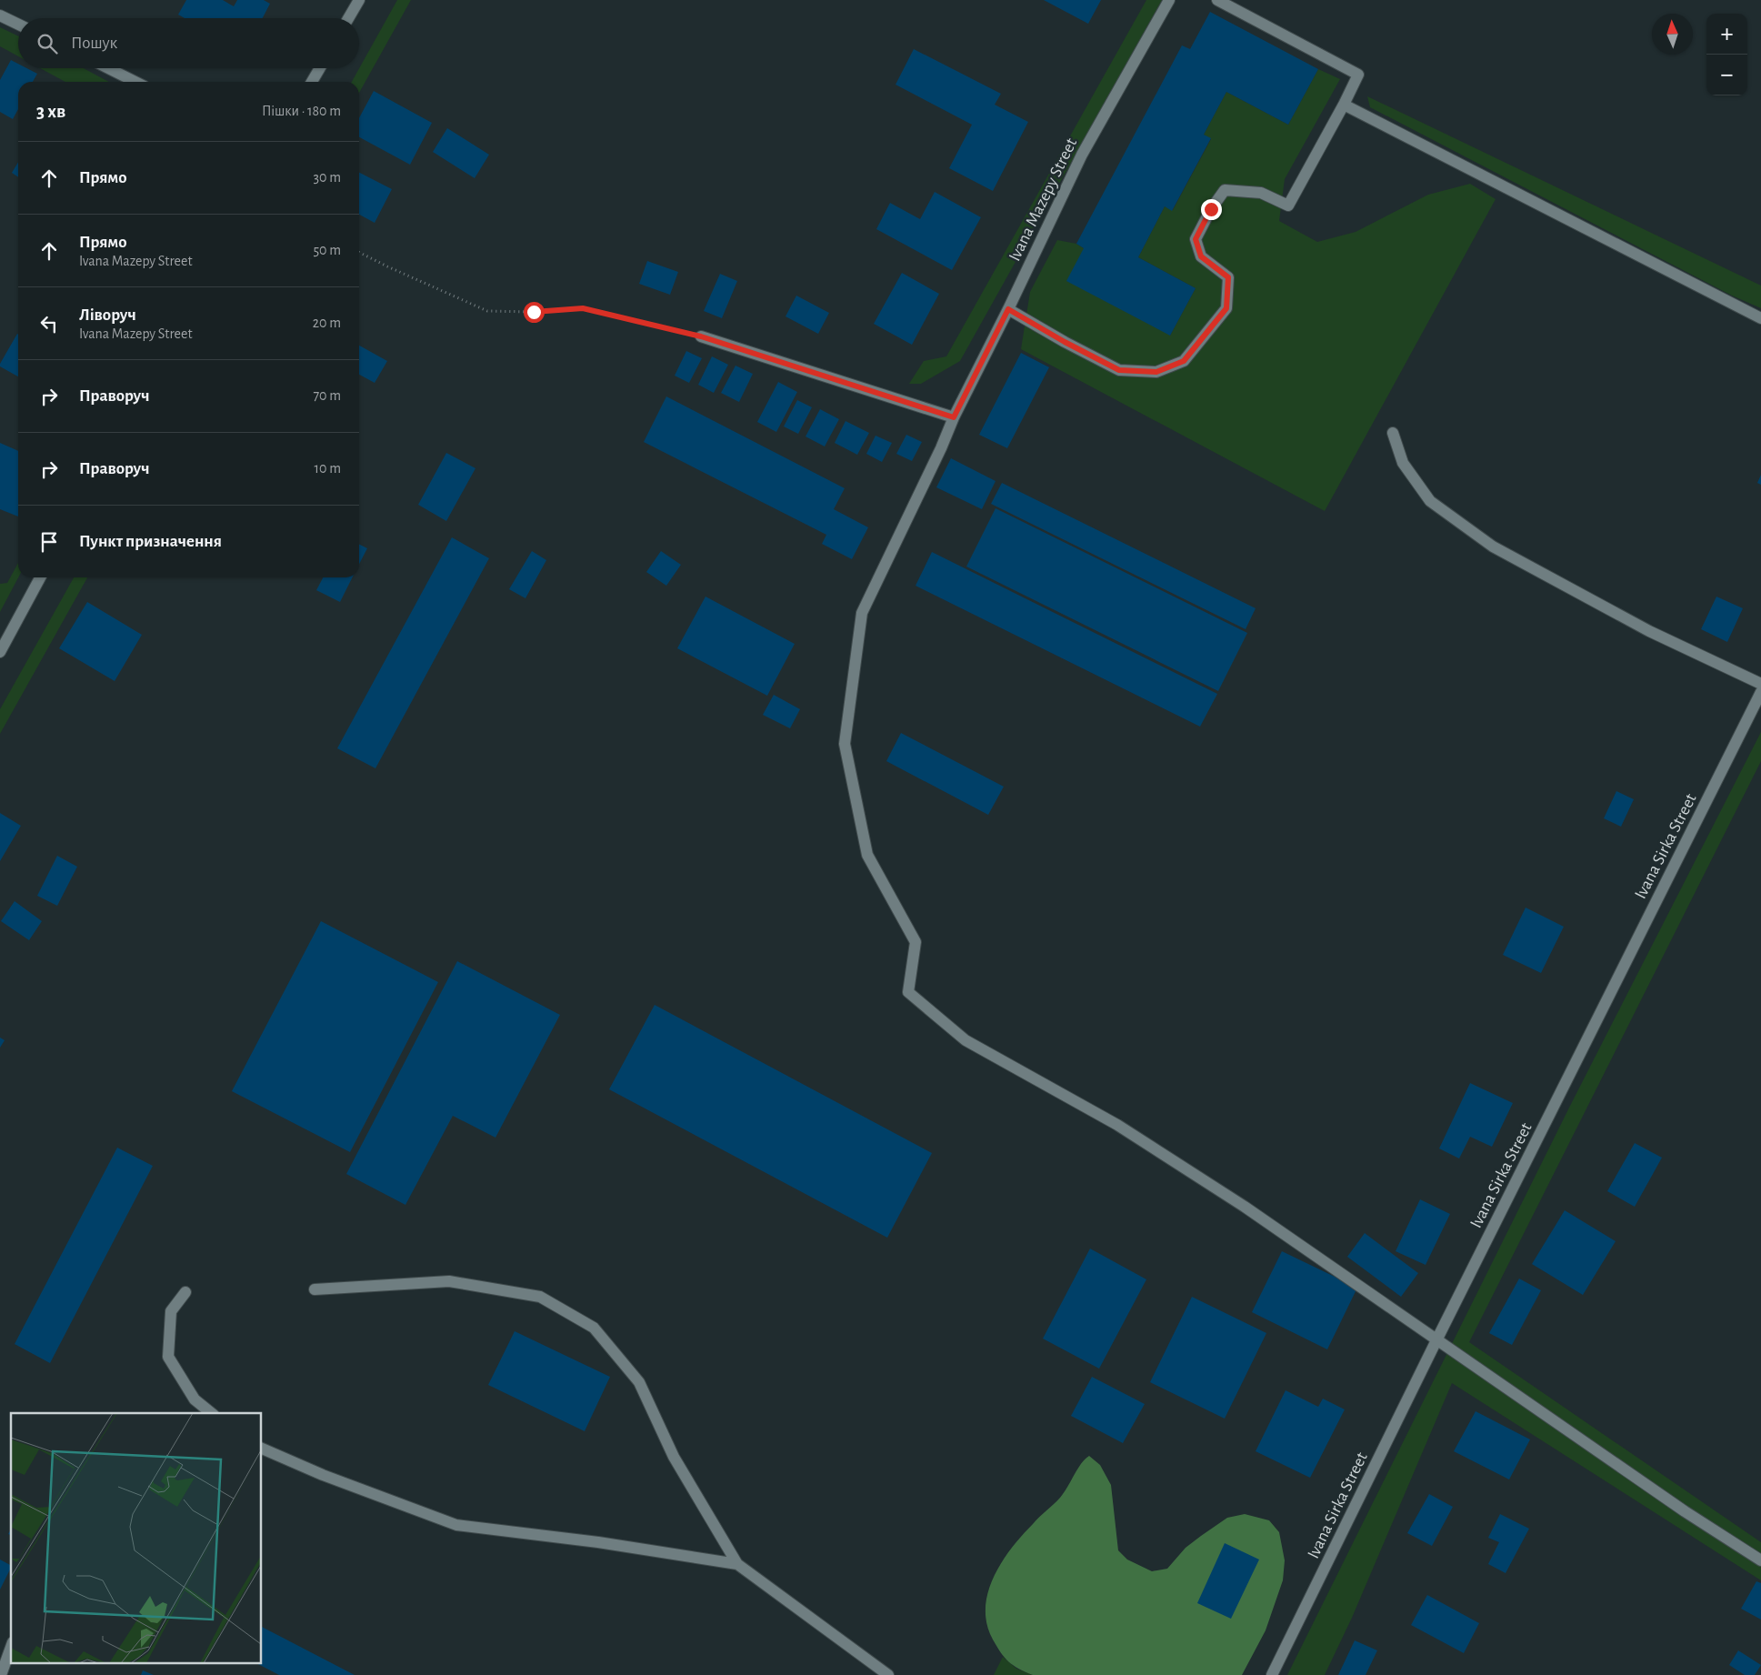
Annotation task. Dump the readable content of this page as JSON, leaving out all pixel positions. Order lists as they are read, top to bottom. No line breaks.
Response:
{"streets":{"street":["Ivana Mazepy Street","Ivana Sirka Street"]},"crossings":[["Ivana Mazepy Street","Ivana Sirka Street"]],"north":"top","page":{"map_buttons":["+","−"],"search":"Пошук","heading":["3 хв","Пішки · 180 m"],"list":[["Прямо","30 m"],["Прямо","Ivana Mazepy Street","50 m"],["Ліворуч","Ivana Mazepy Street","20 m"],["Праворуч","70 m"],["Праворуч","10 m"],"Пункт призначення"]}}
